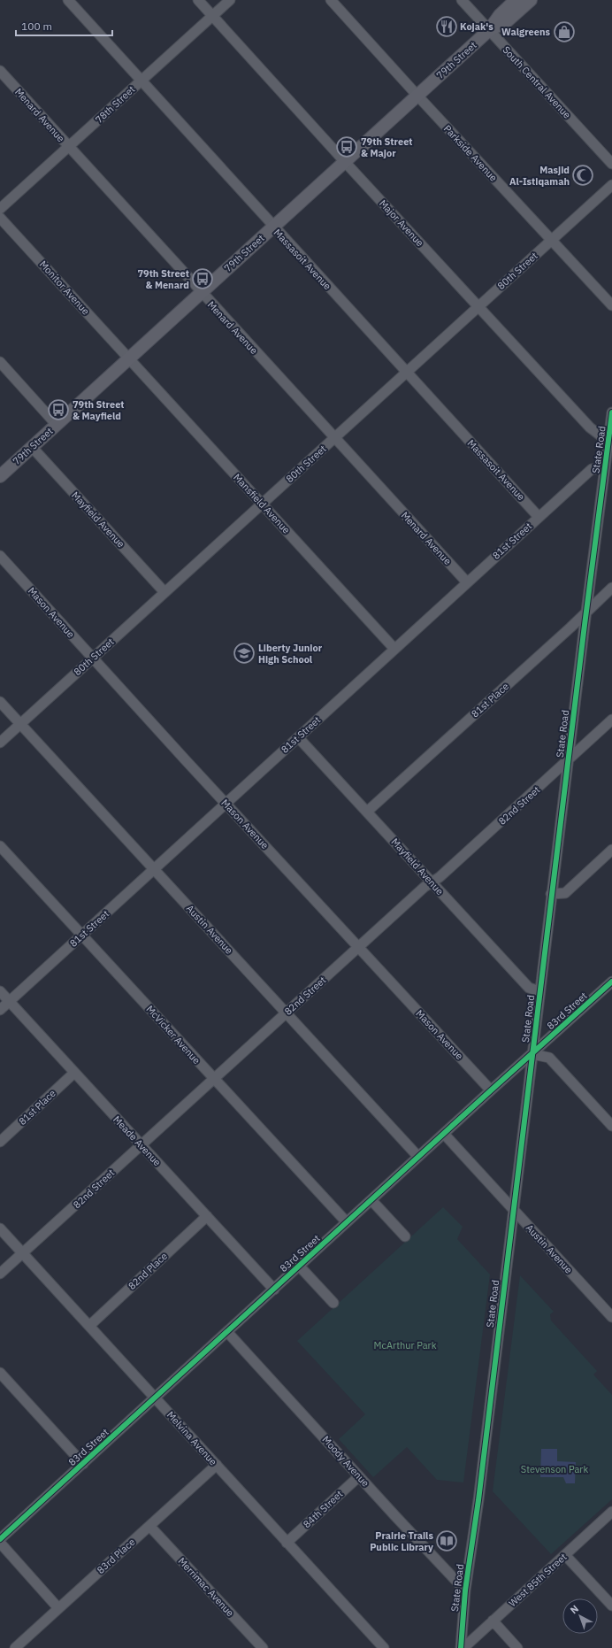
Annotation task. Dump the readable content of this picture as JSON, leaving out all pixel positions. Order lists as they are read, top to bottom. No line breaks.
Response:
{"streets":{"main road":["79th Street"],"street":["South Central Avenue","78th Street","Menard Avenue","Parkside Avenue","Major Avenue","Massasoit Avenue","80th Street","Monitor Avenue","State Road","Mansfield Avenue","Mayfield Avenue","81st Street","Mason Avenue","81st Place","82nd Street","Austin Avenue","83rd Street","McVicker Avenue","Meade Avenue","82nd Place","Melvina Avenue","Moody Avenue","84th Street","83rd Place","West 85th Street","Merrimac Avenue"]},"crossings":[["79th Street","South Central Avenue"],["79th Street","Menard Avenue"],["79th Street","Parkside Avenue"],["79th Street","Major Avenue"],["79th Street","Massasoit Avenue"],["79th Street","Monitor Avenue"],["79th Street","Mansfield Avenue"],["79th Street","Mayfield Avenue"],["78th Street","Menard Avenue"],["78th Street","Major Avenue"],["78th Street","Massasoit Avenue"],["Menard Avenue","80th Street"],["Menard Avenue","81st Street"],["Parkside Avenue","80th Street"],["Major Avenue","80th Street"],["Major Avenue","State Road"],["Massasoit Avenue","80th Street"],["Massasoit Avenue","81st Street"],["80th Street","Mansfield Avenue"],["80th Street","Mayfield Avenue"],["80th Street","Mason Avenue"],["80th Street","Austin Avenue"],["Monitor Avenue","Mansfield Avenue"],["State Road","Mayfield Avenue"],["State Road","81st Street"],["State Road","81st Place"],["State Road","82nd Street"],["State Road","Austin Avenue"],["State Road","83rd Street"],["State Road","Moody Avenue"],["Mansfield Avenue","81st Street"],["Mayfield Avenue","81st Street"],["Mayfield Avenue","81st Place"],["Mayfield Avenue","82nd Street"],["81st Street","Mason Avenue"],["81st Street","Austin Avenue"],["81st Street","McVicker Avenue"],["81st Street","Meade Avenue"],["Mason Avenue","82nd Street"],["Mason Avenue","83rd Street"],["81st Place","Meade Avenue"],["82nd Street","Austin Avenue"],["82nd Street","McVicker Avenue"],["82nd Street","Meade Avenue"],["82nd Street","Melvina Avenue"],["Austin Avenue","83rd Street"],["83rd Street","McVicker Avenue"],["83rd Street","Meade Avenue"],["83rd Street","Melvina Avenue"],["83rd Street","Moody Avenue"],["Meade Avenue","82nd Place"],["82nd Place","Melvina Avenue"],["Melvina Avenue","84th Street"],["Melvina Avenue","83rd Place"],["Moody Avenue","84th Street"],["83rd Place","Merrimac Avenue"]],"parks":["McArthur Park","Stevenson Park"],"places":{"restaurant":["Kojak's"],"shop":["Walgreens"],"bus stop":["79th Street & Major","79th Street & Menard","79th Street & Mayfield"],"mosque":["Masjid Al-Istiqamah"],"school or university":["Liberty Junior High School"],"library":["Prairie Trails Public Library"]},"scale_bar":"100 m","north":"top left"}
